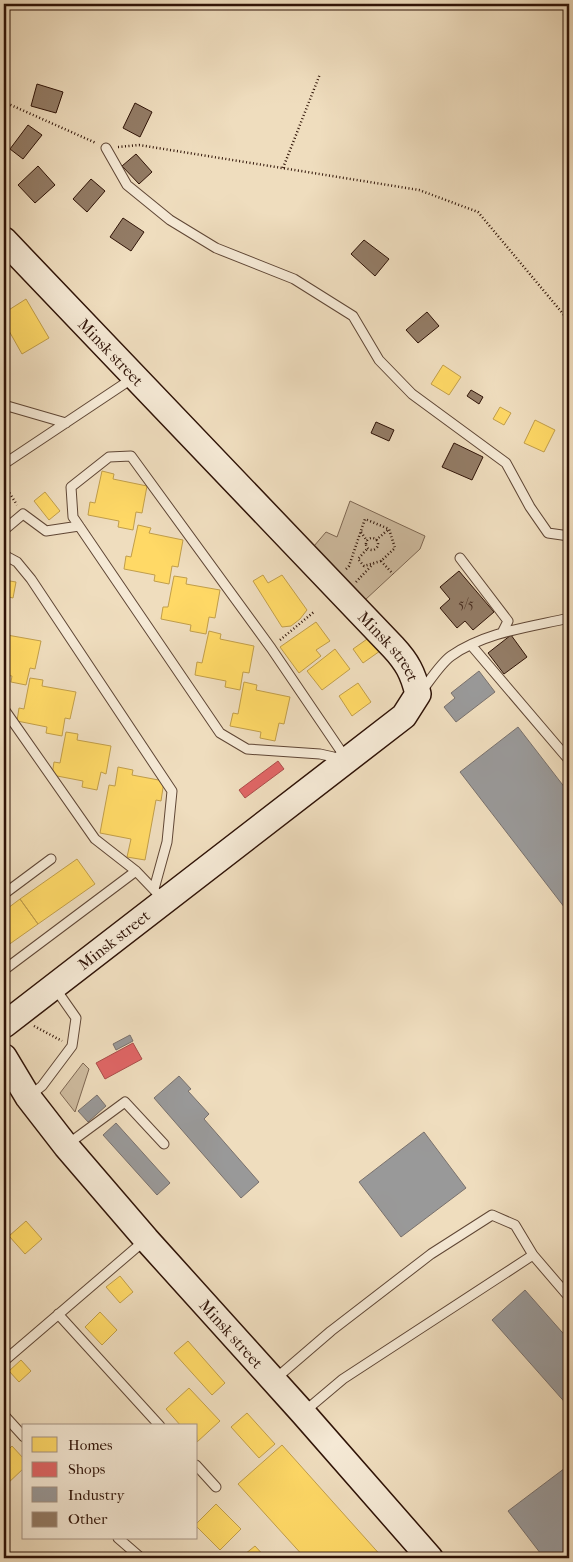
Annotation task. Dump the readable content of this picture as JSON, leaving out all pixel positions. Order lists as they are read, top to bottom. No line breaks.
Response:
{"streets":{"main road":["Minsk street"]},"house_numbers":["5/5"],"legend":["Homes","Shops","Industry","Other"]}
